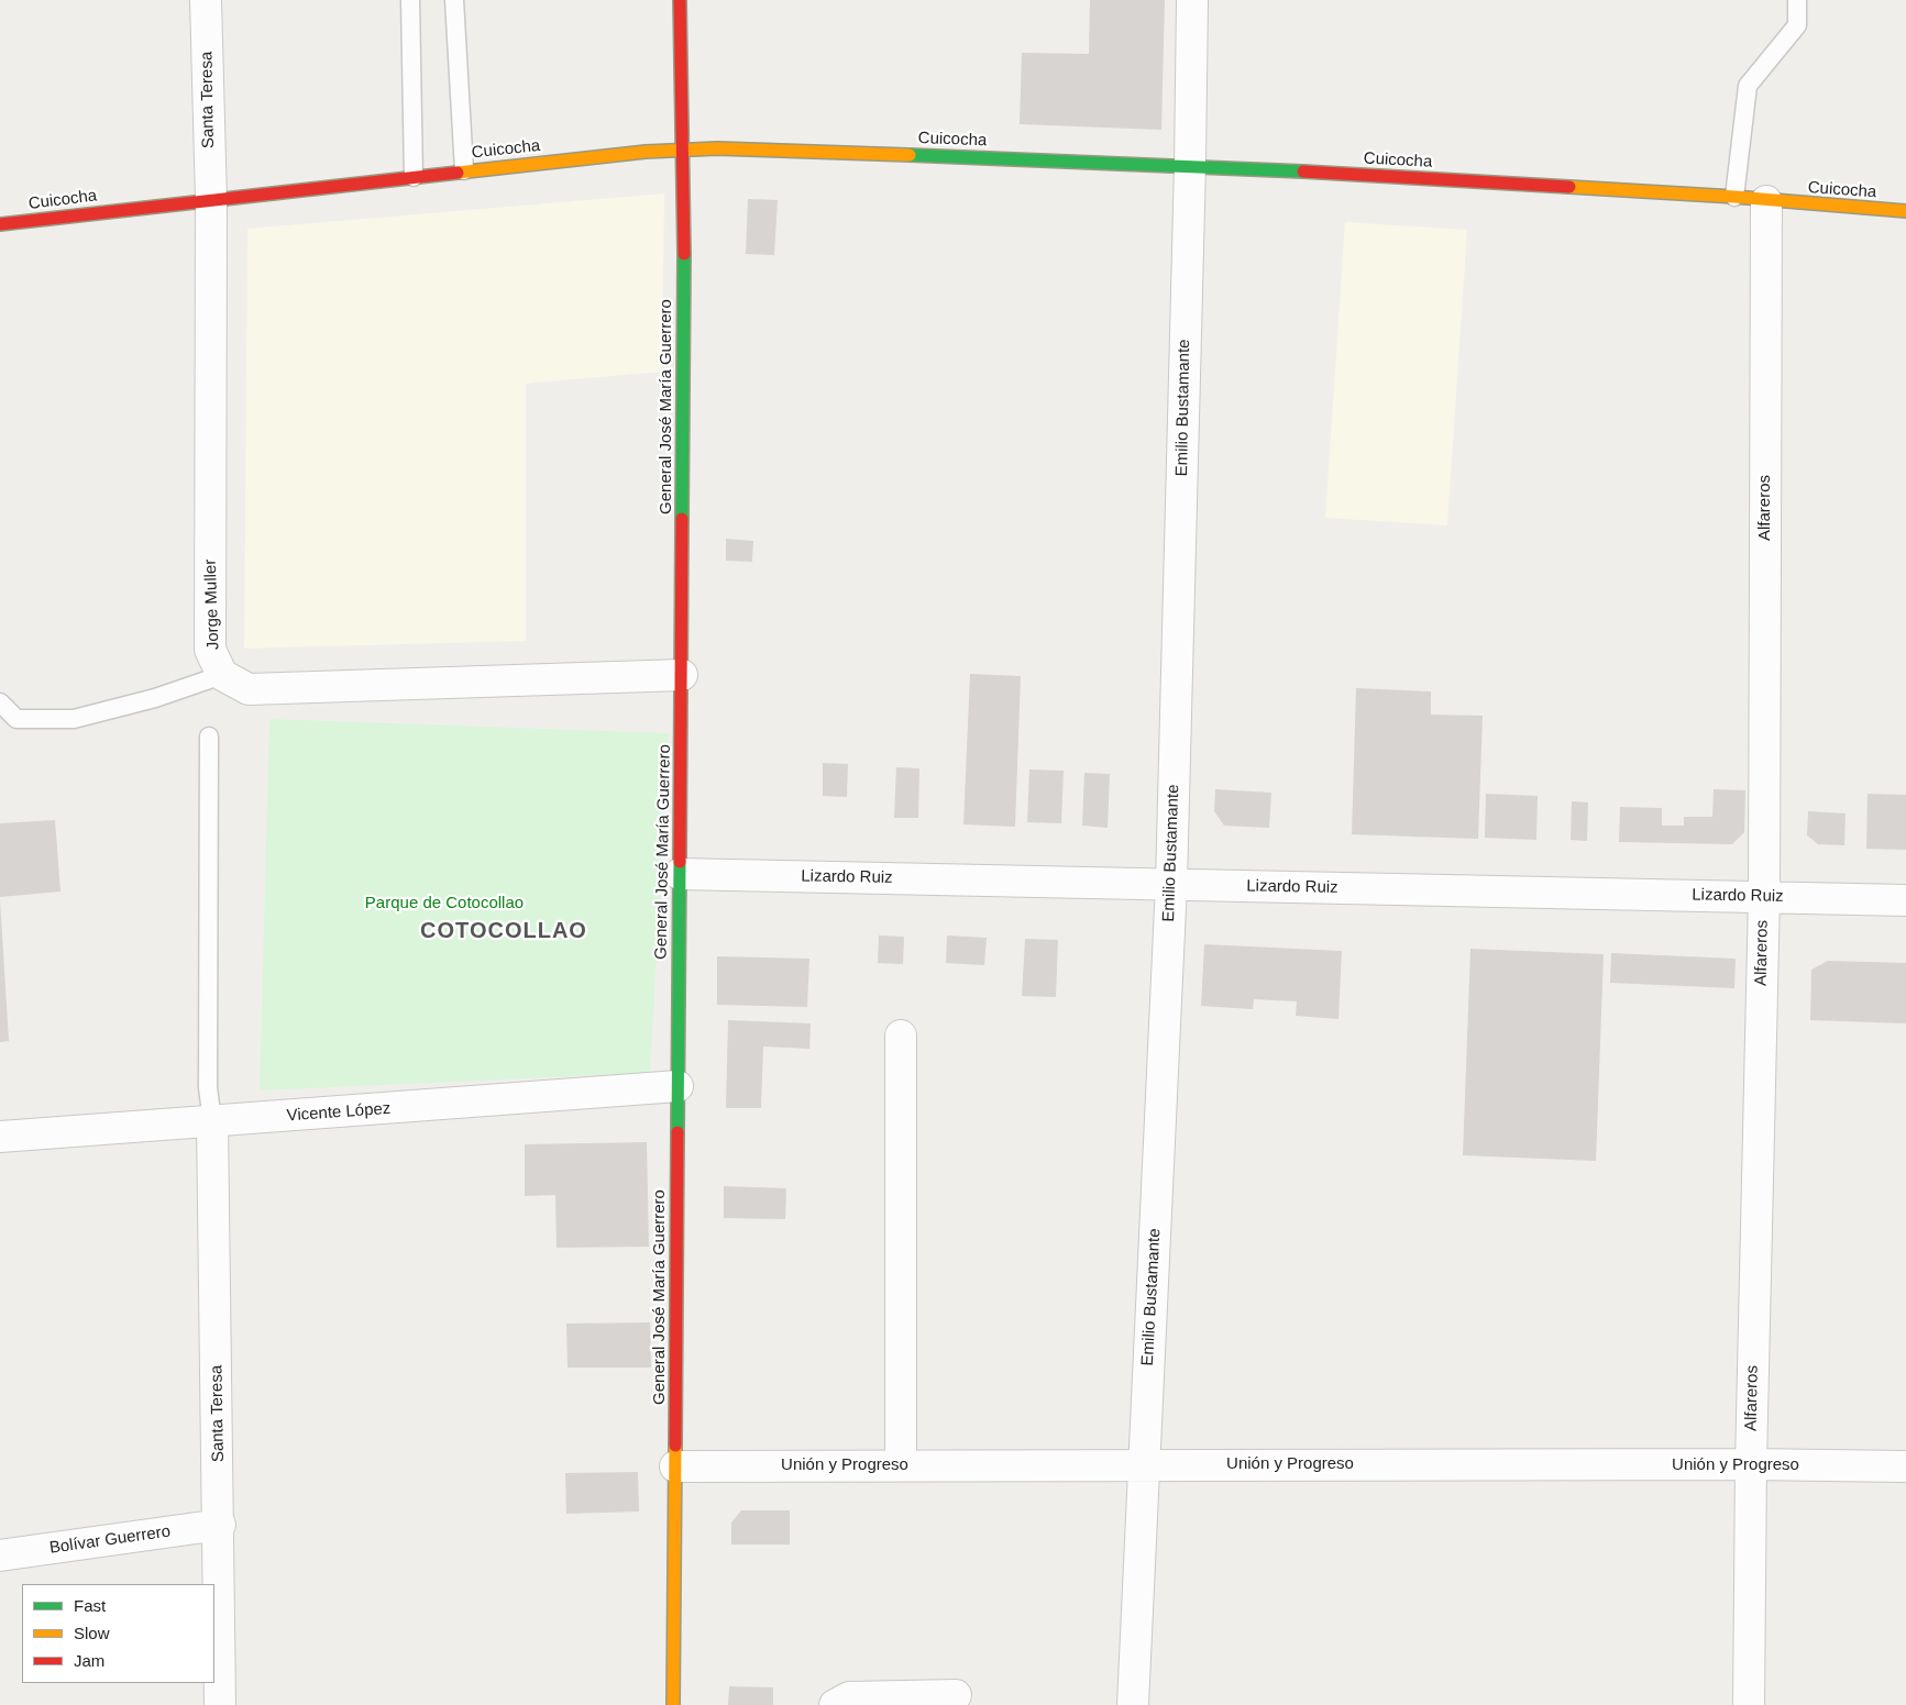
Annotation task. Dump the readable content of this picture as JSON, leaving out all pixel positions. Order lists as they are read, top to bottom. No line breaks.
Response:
{"streets":{"street":["Santa Teresa","Cuicocha","General José María Guerrero","Emilio Bustamante","Alfareros","Jorge Muller","Lizardo Ruiz","Vicente López","Unión y Progreso","Bolívar Guerrero"]},"crossings":[["Santa Teresa","Cuicocha"],["Santa Teresa","Jorge Muller"],["Santa Teresa","Vicente López"],["Santa Teresa","Bolívar Guerrero"],["Cuicocha","General José María Guerrero"],["Cuicocha","Emilio Bustamante"],["Cuicocha","Alfareros"],["Cuicocha","Jorge Muller"],["General José María Guerrero","Lizardo Ruiz"],["General José María Guerrero","Vicente López"],["General José María Guerrero","Unión y Progreso"],["Emilio Bustamante","Lizardo Ruiz"],["Emilio Bustamante","Unión y Progreso"],["Alfareros","Lizardo Ruiz"],["Alfareros","Unión y Progreso"]],"districts":["COTOCOLLAO"],"parks":["Parque de Cotocollao"],"legend":["Fast","Slow","Jam"]}
